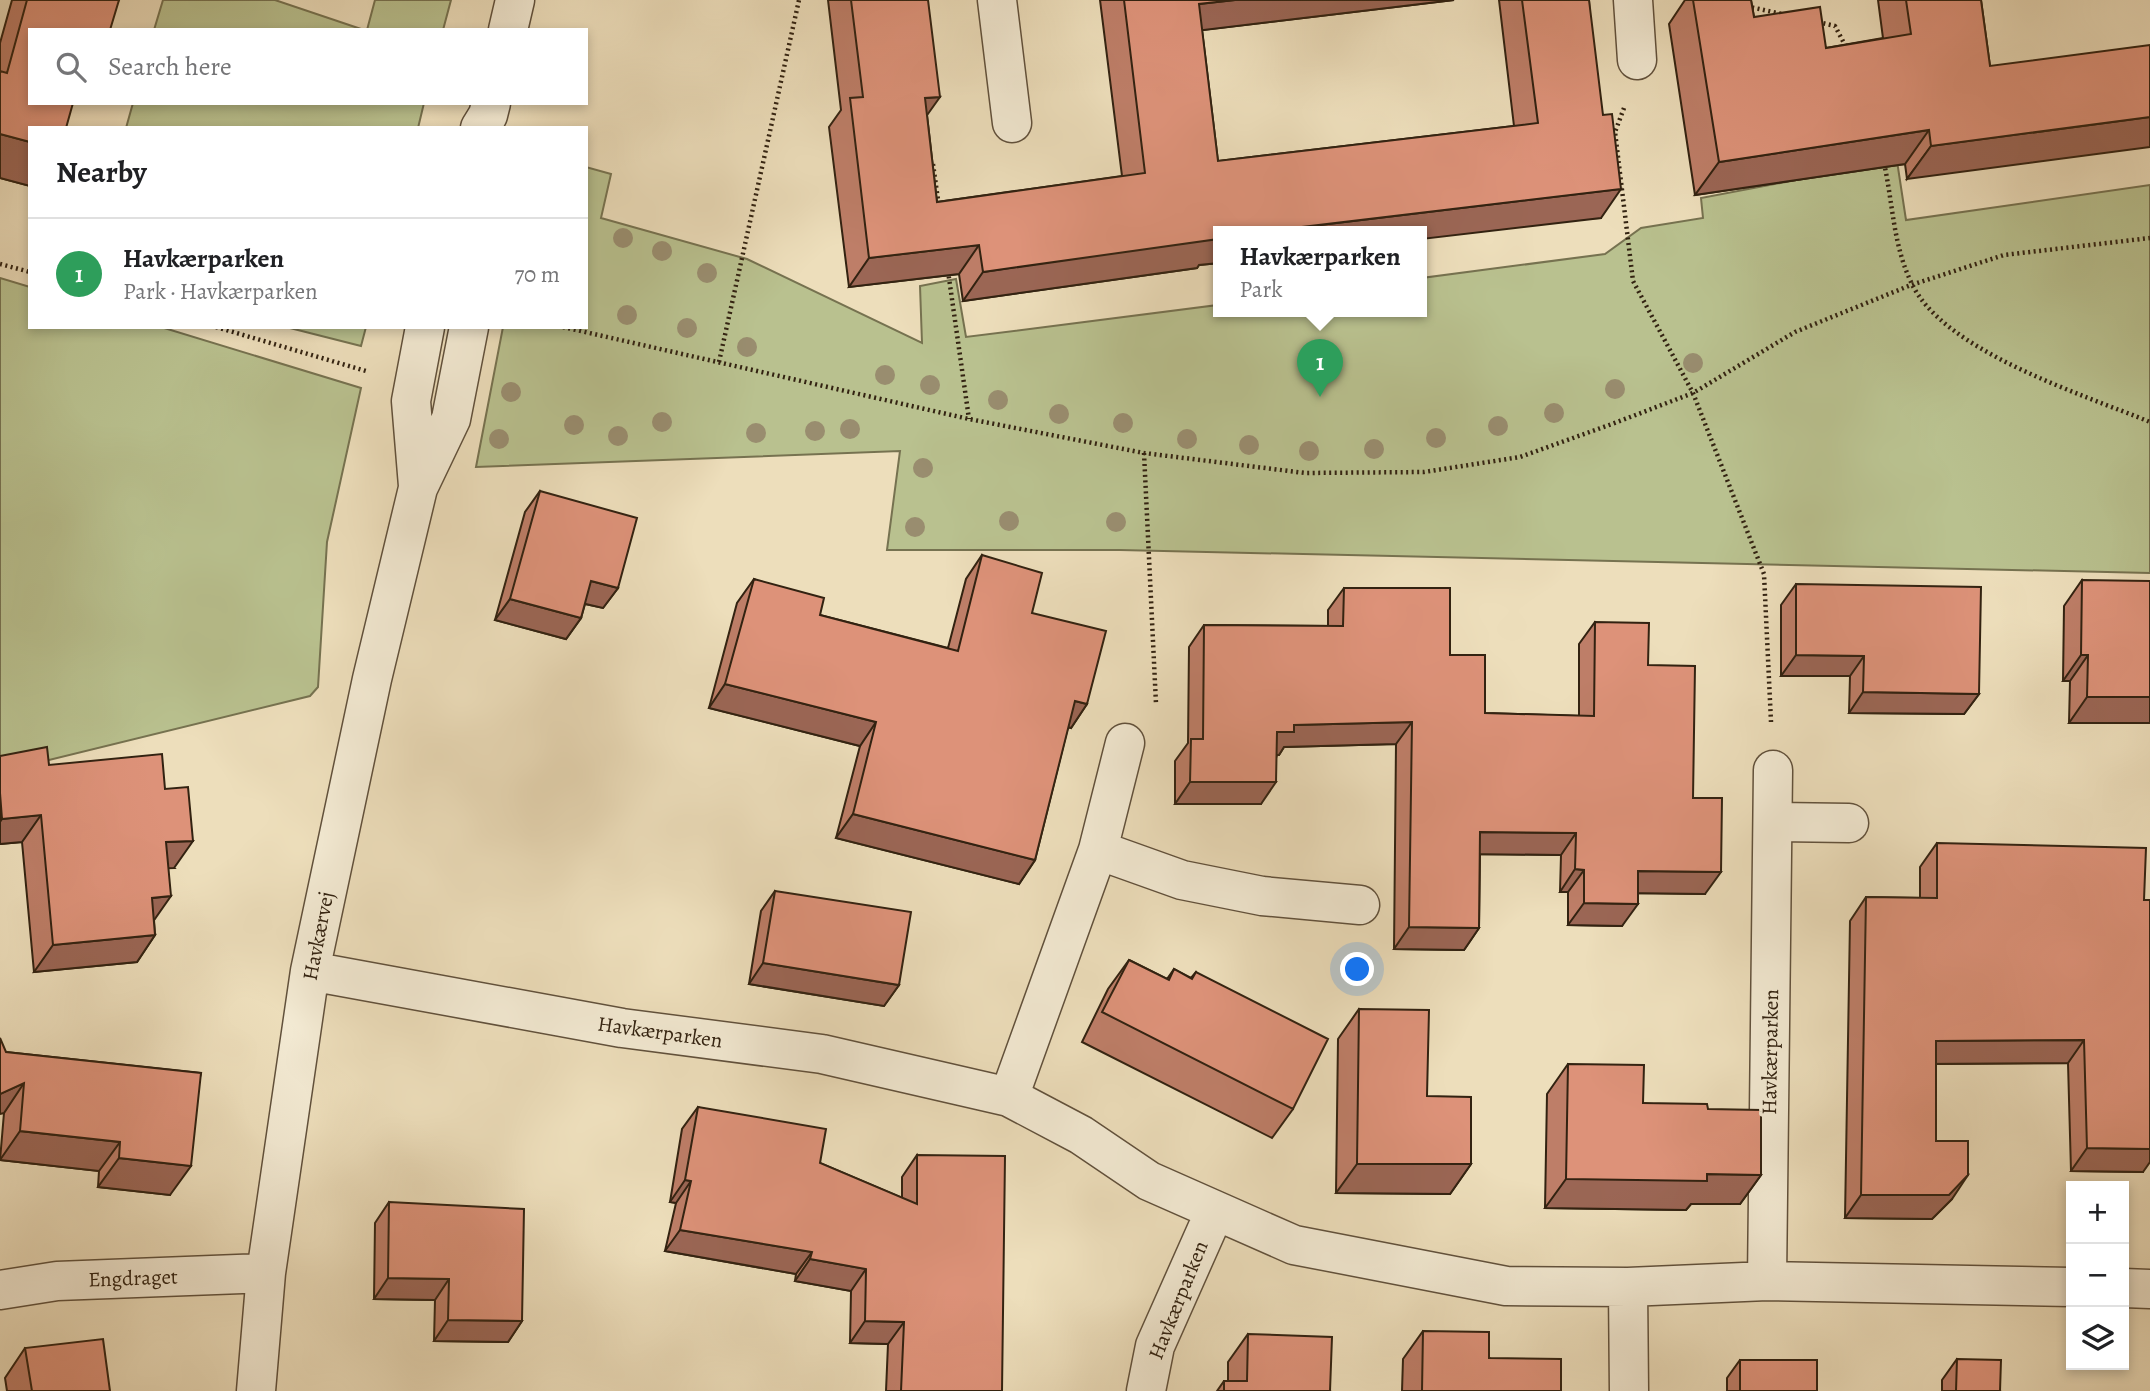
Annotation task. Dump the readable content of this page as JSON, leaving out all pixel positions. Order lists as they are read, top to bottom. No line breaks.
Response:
{"streets":{"street":["Havkærvej","Havkærparken","Engdraget"]},"crossings":[["Havkærvej","Havkærparken"],["Havkærvej","Engdraget"]],"page":{"search":"Search here","heading":"Nearby","list":[{"mark":"1","name":"Havkærparken","note":"Park · Havkærparken","value":"70 m"}],"popup":["Havkærparken","Park"],"pins":"1","map_buttons":["+","−"]}}
